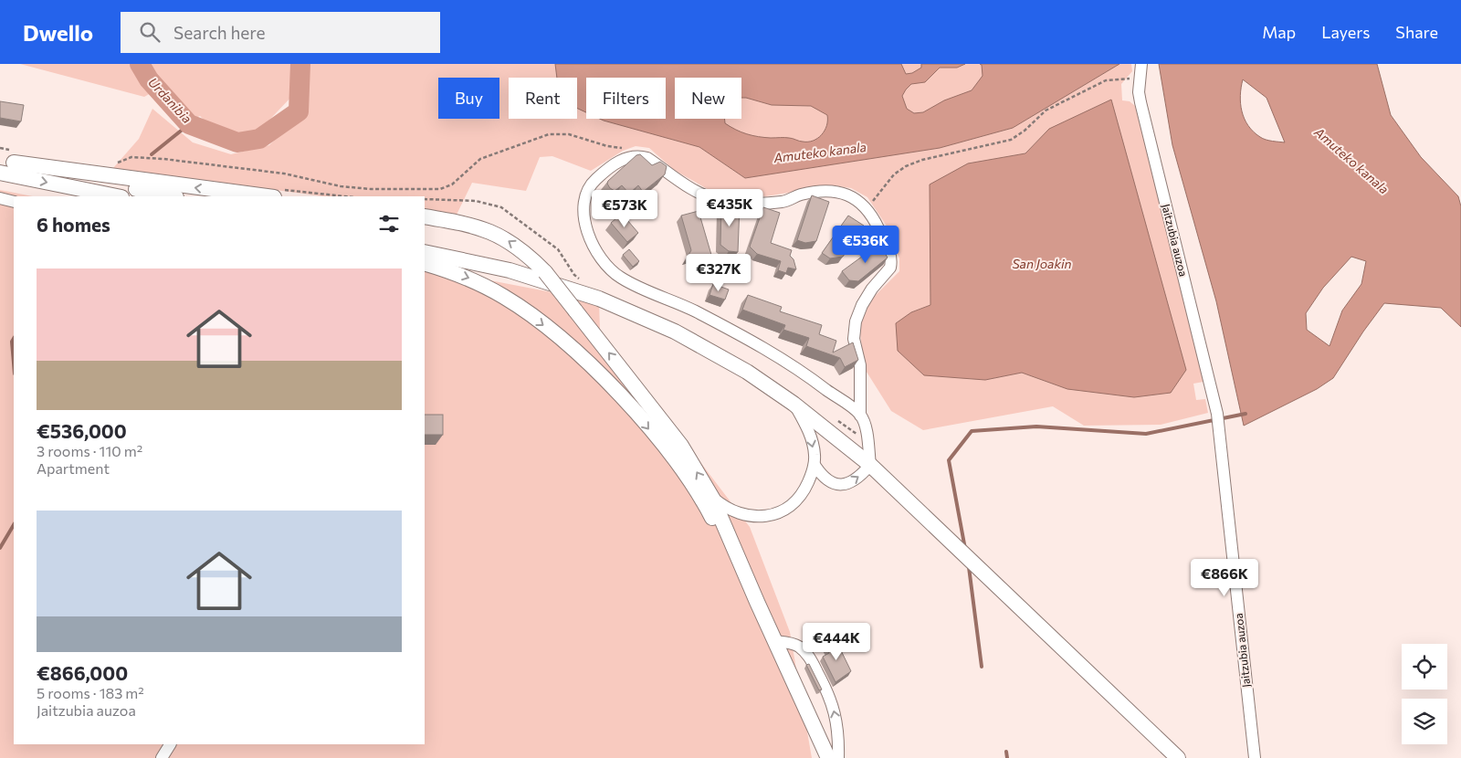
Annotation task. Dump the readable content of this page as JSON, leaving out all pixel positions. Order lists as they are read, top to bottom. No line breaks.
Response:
{"streets":{"street":["Jaitzubia auzoa"]},"water":["Urdanibia","Amuteko kanala","San Joakin"],"page":{"header":"Dwello","search":"Search here","nav":["Map","Layers","Share"],"chip":["Buy","Rent","Filters","New"],"price":["€435K","€573K","€536K","€327K","€866K","€444K"],"heading":"6 homes","list":[{"name":"€536,000","note":"3 rooms · 110 m² · Apartment"},{"name":"€866,000","note":"5 rooms · 183 m² · Jaitzubia auzoa"}]}}
